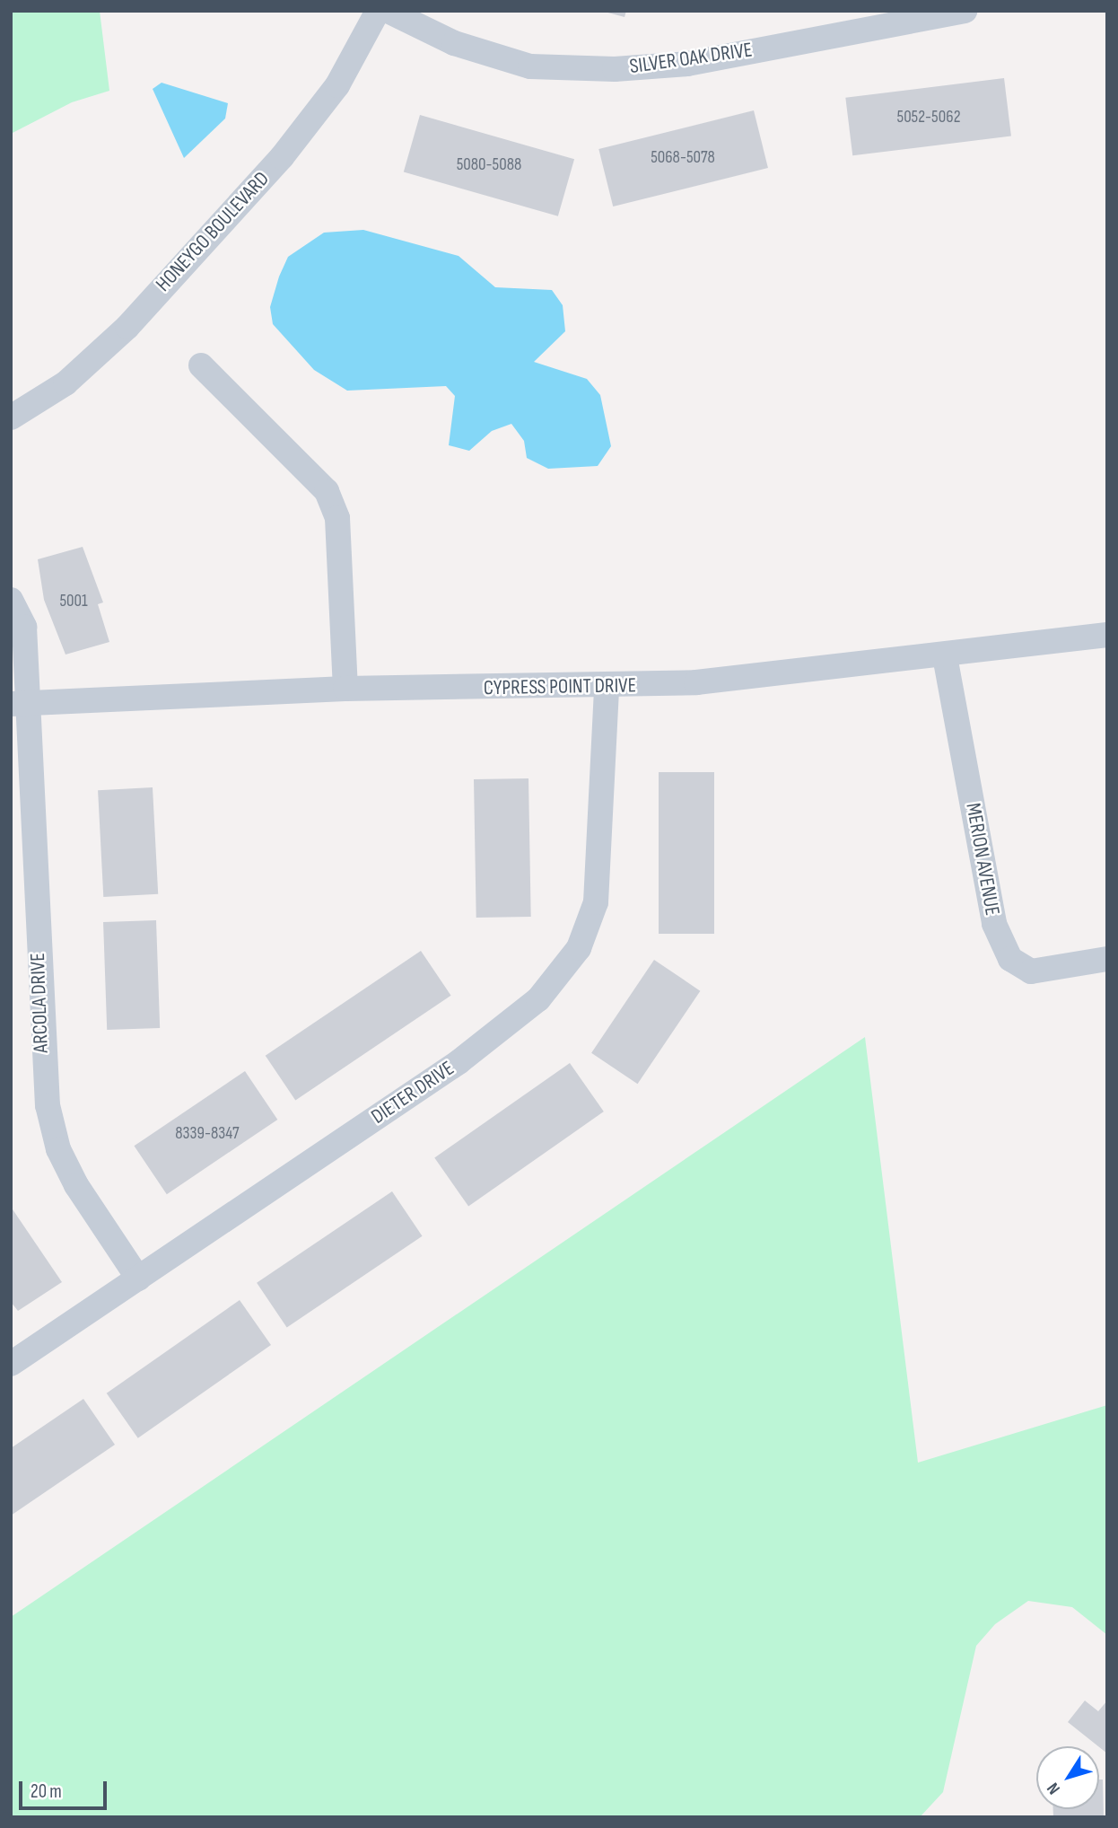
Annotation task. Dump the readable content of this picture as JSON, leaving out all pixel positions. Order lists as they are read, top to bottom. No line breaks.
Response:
{"streets":{"street":["SILVER OAK DRIVE","HONEYGO BOULEVARD","CYPRESS POINT DRIVE","MERION AVENUE","ARCOLA DRIVE","DIETER DRIVE"]},"crossings":[["CYPRESS POINT DRIVE","MERION AVENUE"],["CYPRESS POINT DRIVE","ARCOLA DRIVE"],["CYPRESS POINT DRIVE","DIETER DRIVE"],["ARCOLA DRIVE","DIETER DRIVE"]],"house_numbers":["5052-5062","5068-5078","5080-5088","5001","8339-8347"],"scale_bar":"20 m","north":"bottom left"}
